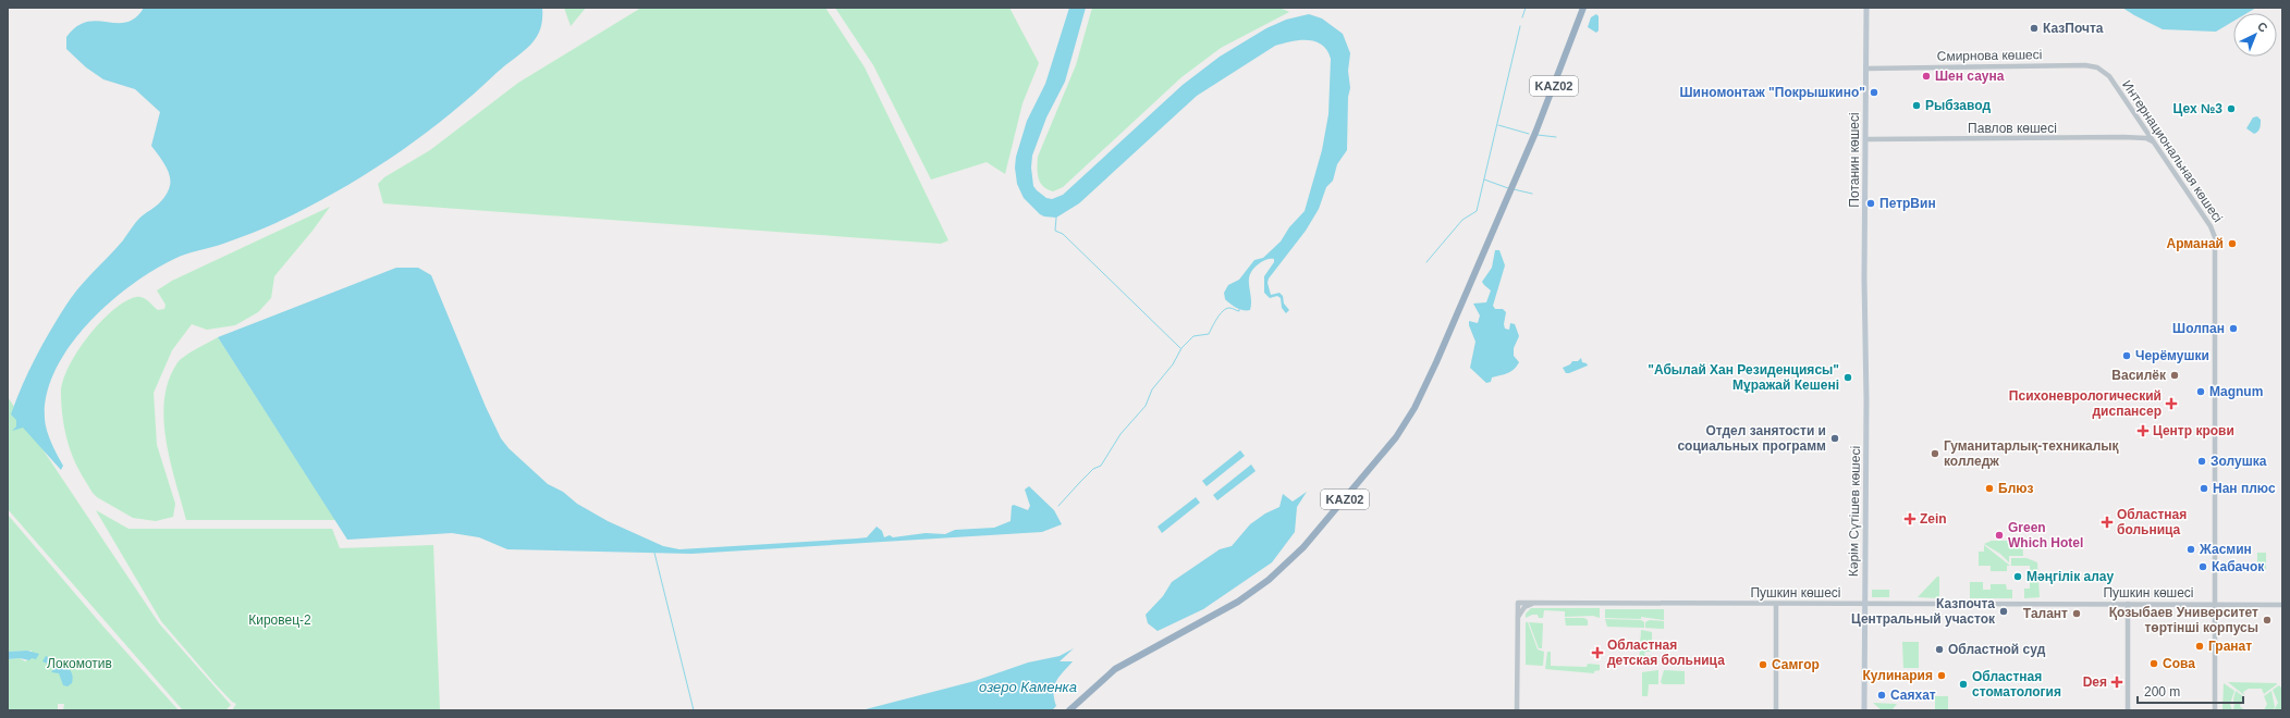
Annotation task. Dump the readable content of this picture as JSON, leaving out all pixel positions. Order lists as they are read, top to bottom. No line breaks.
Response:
{"streets":{"highway":["KAZ02"],"main road":["Потанин көшесі","Кәрім Сүтішев көшесі"],"street":["Смирнова көшесі","Павлов көшесі","Интернациональная көшесі","Пушкин көшесі"]},"crossings":[["Смирнова көшесі","Интернациональная көшесі"],["Смирнова көшесі","Потанин көшесі"],["Павлов көшесі","Интернациональная көшесі"],["Павлов көшесі","Потанин көшесі"],["Интернациональная көшесі","Пушкин көшесі"],["Потанин көшесі","Кәрім Сүтішев көшесі"],["Кәрім Сүтішев көшесі","Пушкин көшесі"]],"water":["озеро Каменка"],"parks":["Кировец-2","Локомотив"],"places":{"other":["КазПочта","Шен сауна","Шиномонтаж \"Покрышкино\"","Рыбзавод","Цех №3","ПетрВин","Арманай","Шолпан","Черёмушки","Василёк","\"Абылай Хан Резиденциясы\" Мұражай Кешені","Magnum","Отдел занятости и социальных программ","Гуманитарлық-техникалық колледж","Золушка","Блюз","Нан плюс","Green Which Hotel","Жасмин","Кабачок","Мәңгілік алау","Казпочта Центральный участок","Талант","Қозыбаев Университет төртінші корпусы","Гранат","Областной суд","Сова","Самгор","Кулинария","Областная стоматология","Саяхат"],"health":["Психоневрологический диспансер","Центр крови","Zein","Областная больница","Областная детская больница","Deя"]},"scale_bar":"200 m","north":"top right"}
